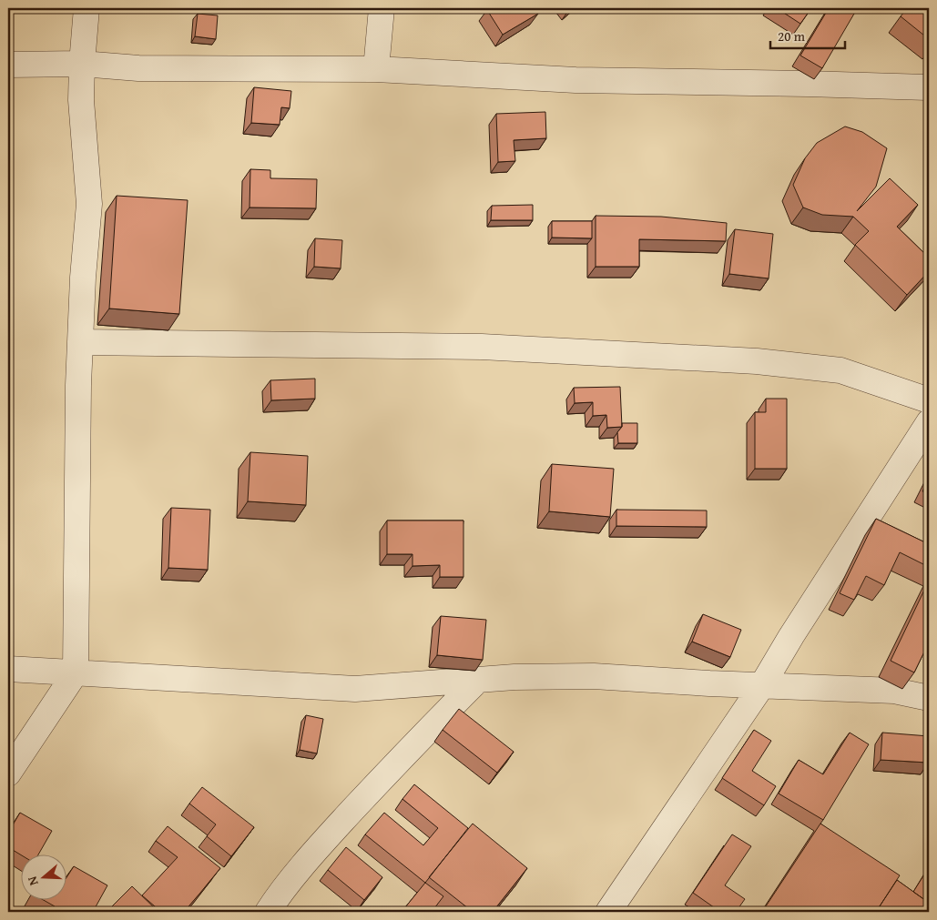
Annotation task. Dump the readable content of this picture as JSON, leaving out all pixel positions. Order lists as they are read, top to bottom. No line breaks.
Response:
{"scale_bar":"20 m","north":"left"}
